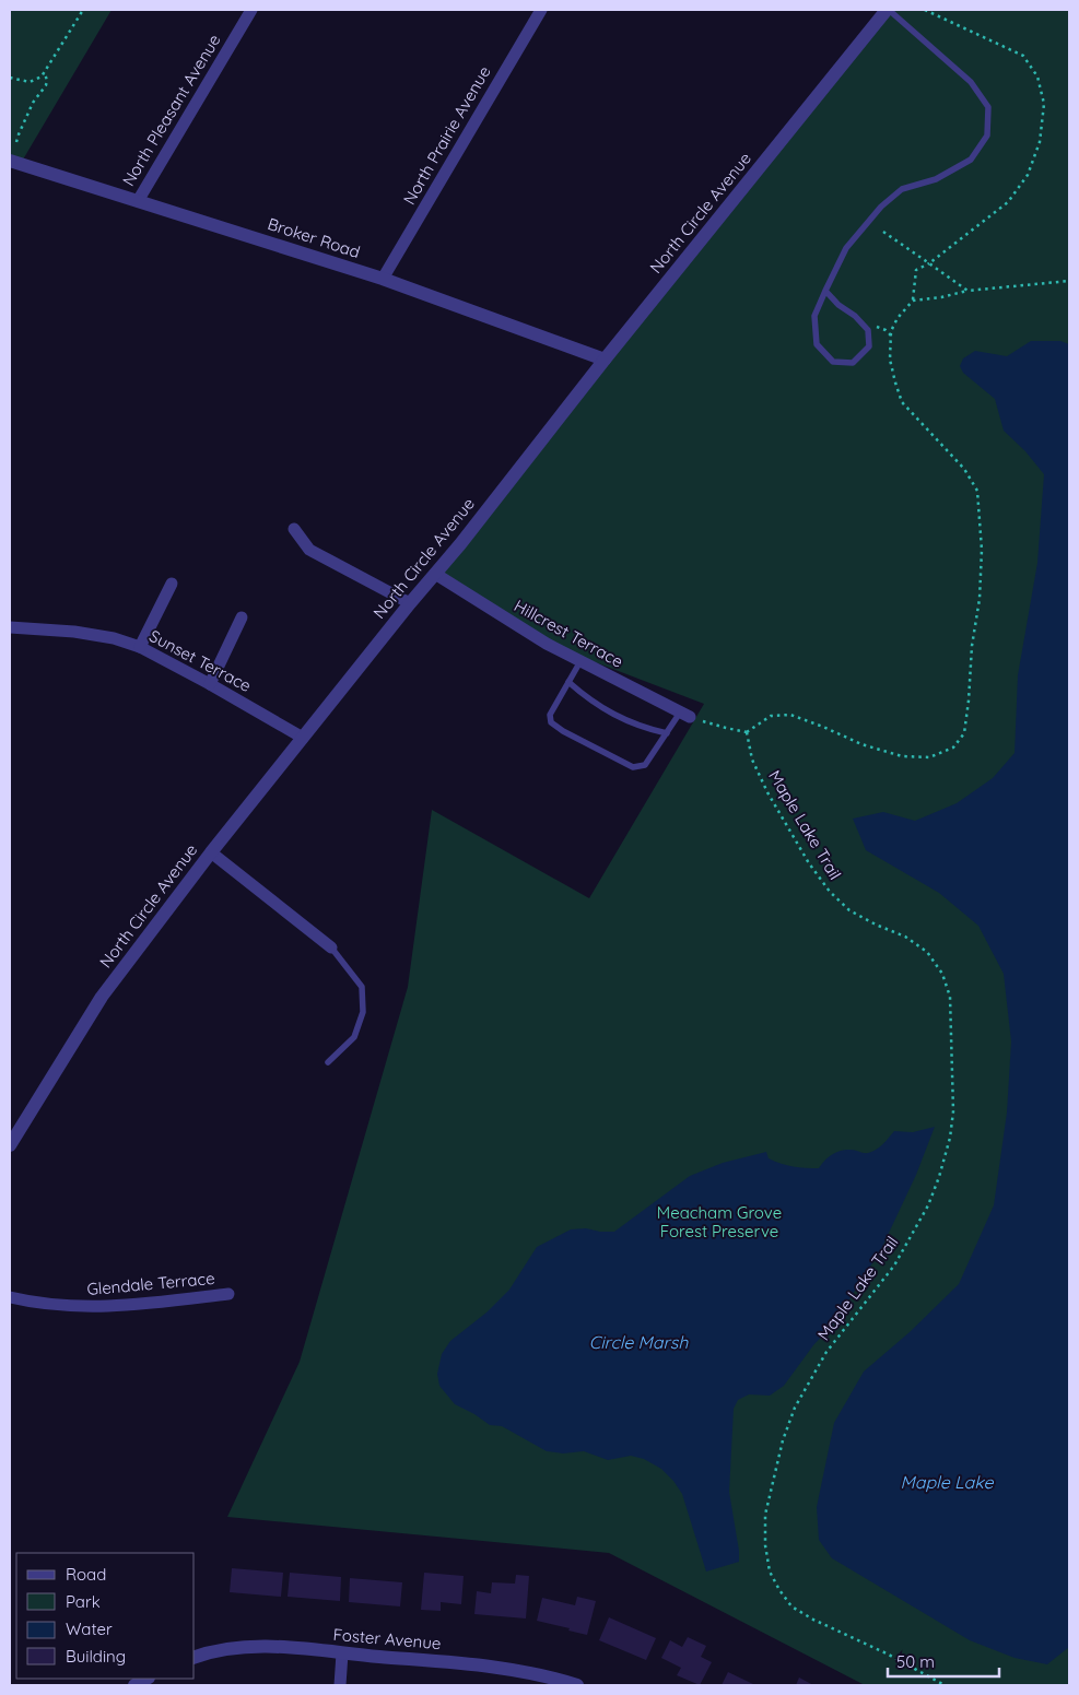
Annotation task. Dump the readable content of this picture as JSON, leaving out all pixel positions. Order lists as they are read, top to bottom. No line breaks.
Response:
{"streets":{"street":["North Pleasant Avenue","North Prairie Avenue","North Circle Avenue","Broker Road","Hillcrest Terrace","Sunset Terrace","Glendale Terrace","Foster Avenue"],"path":["Maple Lake Trail"]},"crossings":[["North Pleasant Avenue","Broker Road"],["North Prairie Avenue","Broker Road"],["North Circle Avenue","Broker Road"],["North Circle Avenue","Hillcrest Terrace"],["North Circle Avenue","Sunset Terrace"]],"water":["Circle Marsh","Maple Lake"],"parks":["Meacham Grove Forest Preserve"],"legend":["Road","Park","Water","Building"],"scale_bar":"50 m"}
